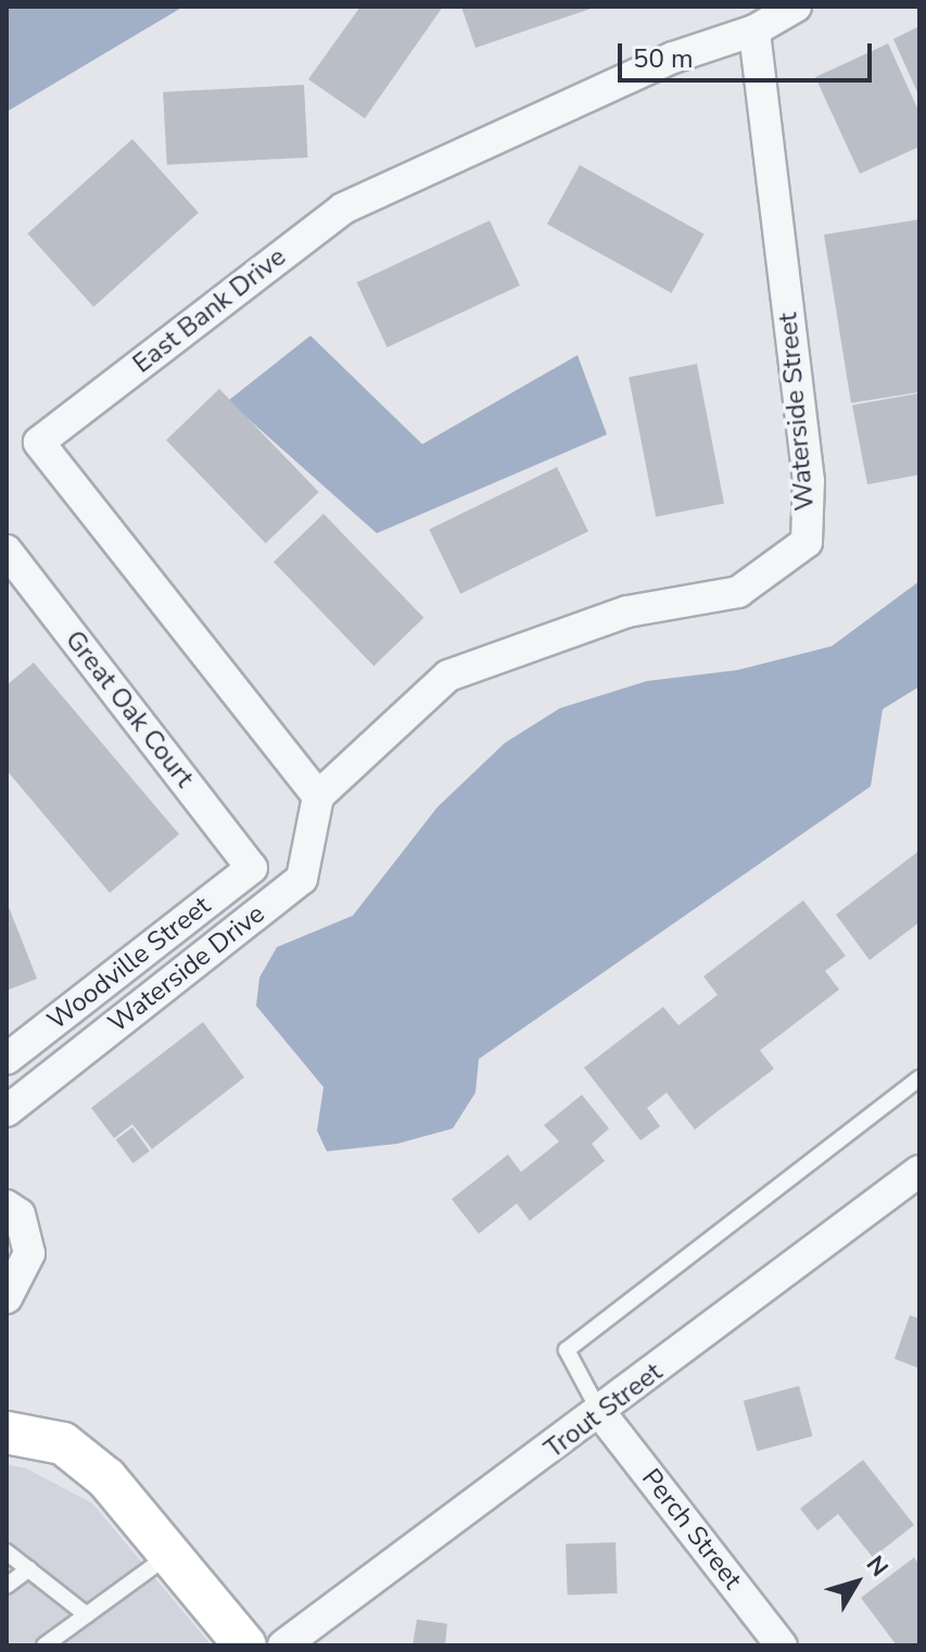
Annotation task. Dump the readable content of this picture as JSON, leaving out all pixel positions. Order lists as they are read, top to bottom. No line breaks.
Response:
{"streets":{"street":["East Bank Drive","Waterside Street","Great Oak Court","Woodville Street","Waterside Drive","Trout Street","Perch Street"]},"crossings":[["East Bank Drive","Waterside Street"],["East Bank Drive","Waterside Drive"],["Waterside Street","Waterside Drive"],["Great Oak Court","Woodville Street"],["Trout Street","Perch Street"]],"scale_bar":"50 m","north":"top right"}
